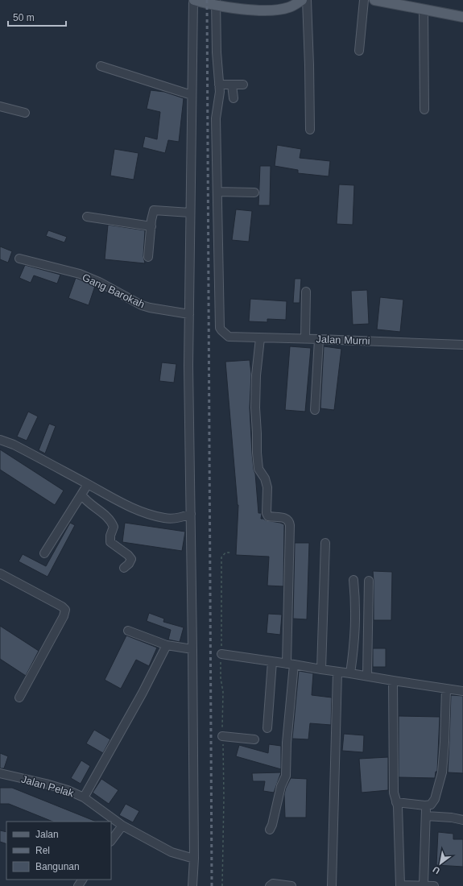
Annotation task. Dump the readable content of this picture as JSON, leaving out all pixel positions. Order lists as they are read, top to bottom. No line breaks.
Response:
{"streets":{"street":["Gang Barokah","Jalan Murni","Jalan Pelak"]},"legend":["Jalan","Rel","Bangunan"],"scale_bar":"50 m","north":"bottom left"}
